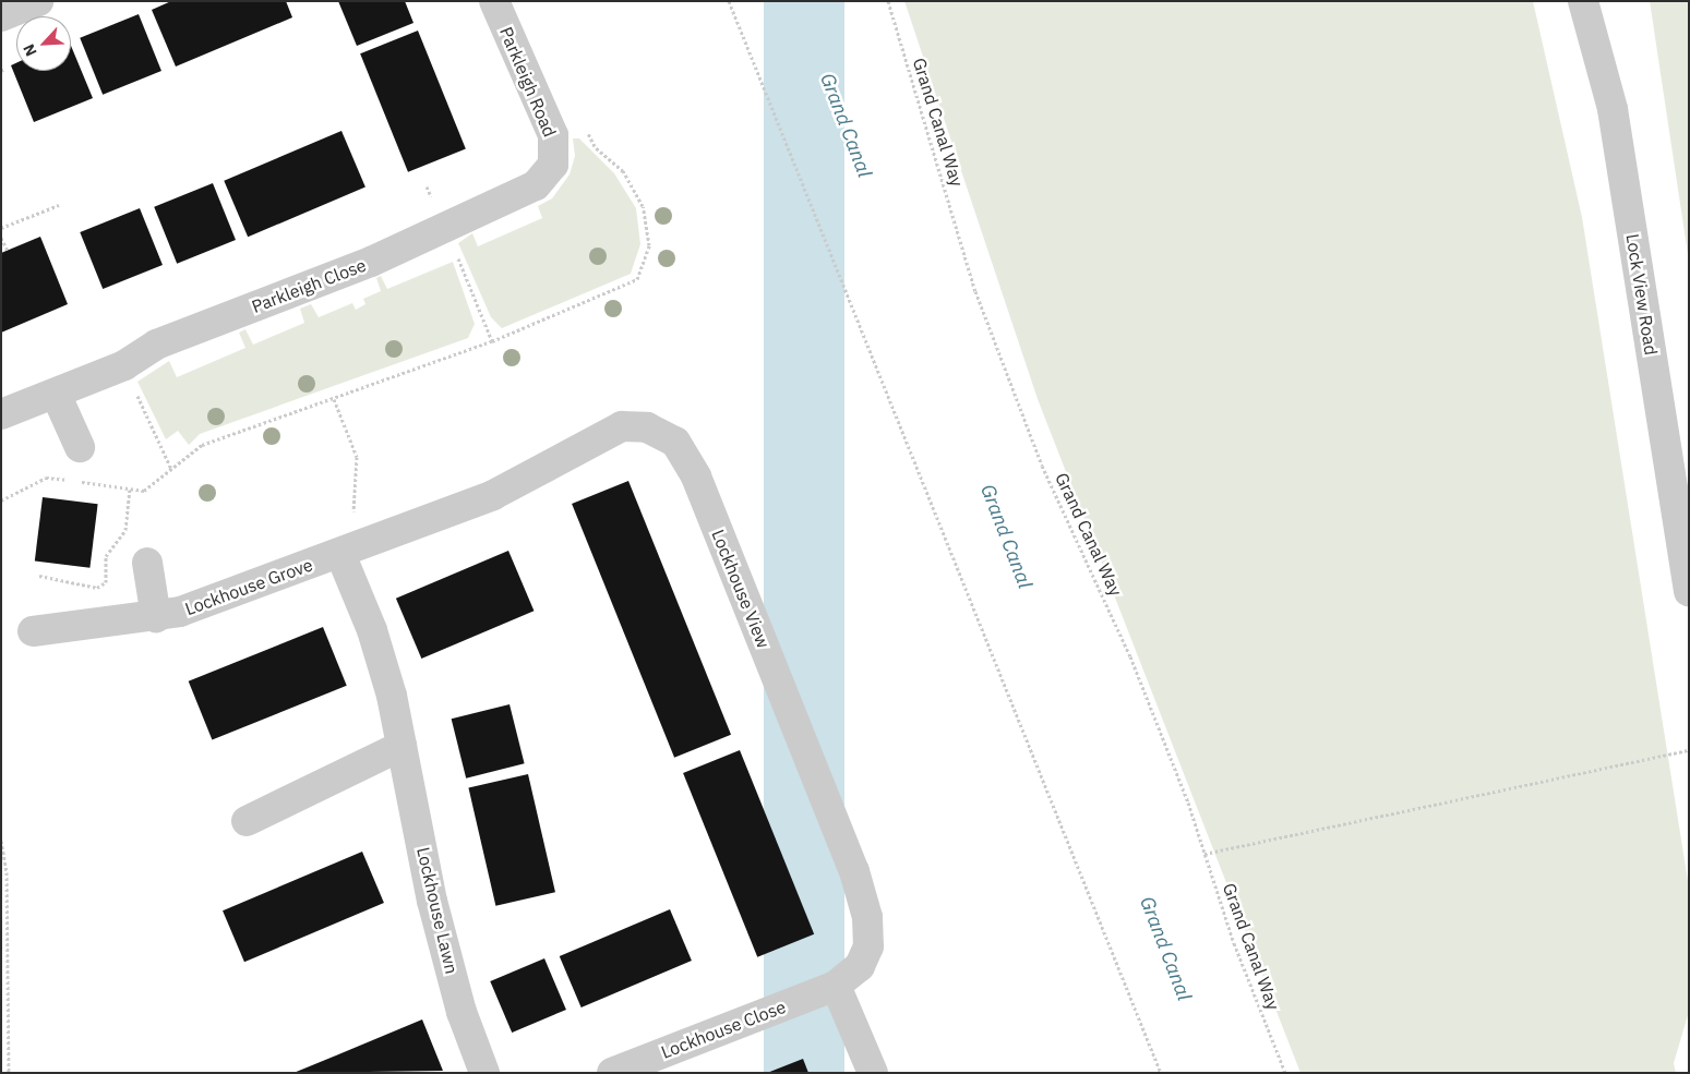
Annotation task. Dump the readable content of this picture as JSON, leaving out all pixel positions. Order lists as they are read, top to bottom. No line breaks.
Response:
{"streets":{"street":["Parkleigh Road","Parkleigh Close","Lock View Road","Lockhouse Grove","Lockhouse View","Lockhouse Lawn","Lockhouse Close"],"path":["Grand Canal Way"]},"crossings":[["Parkleigh Road","Parkleigh Close"],["Lockhouse Grove","Lockhouse View"],["Lockhouse Grove","Lockhouse Lawn"],["Lockhouse View","Lockhouse Lawn"],["Lockhouse View","Lockhouse Close"]],"water":["Grand Canal"],"north":"bottom left"}
